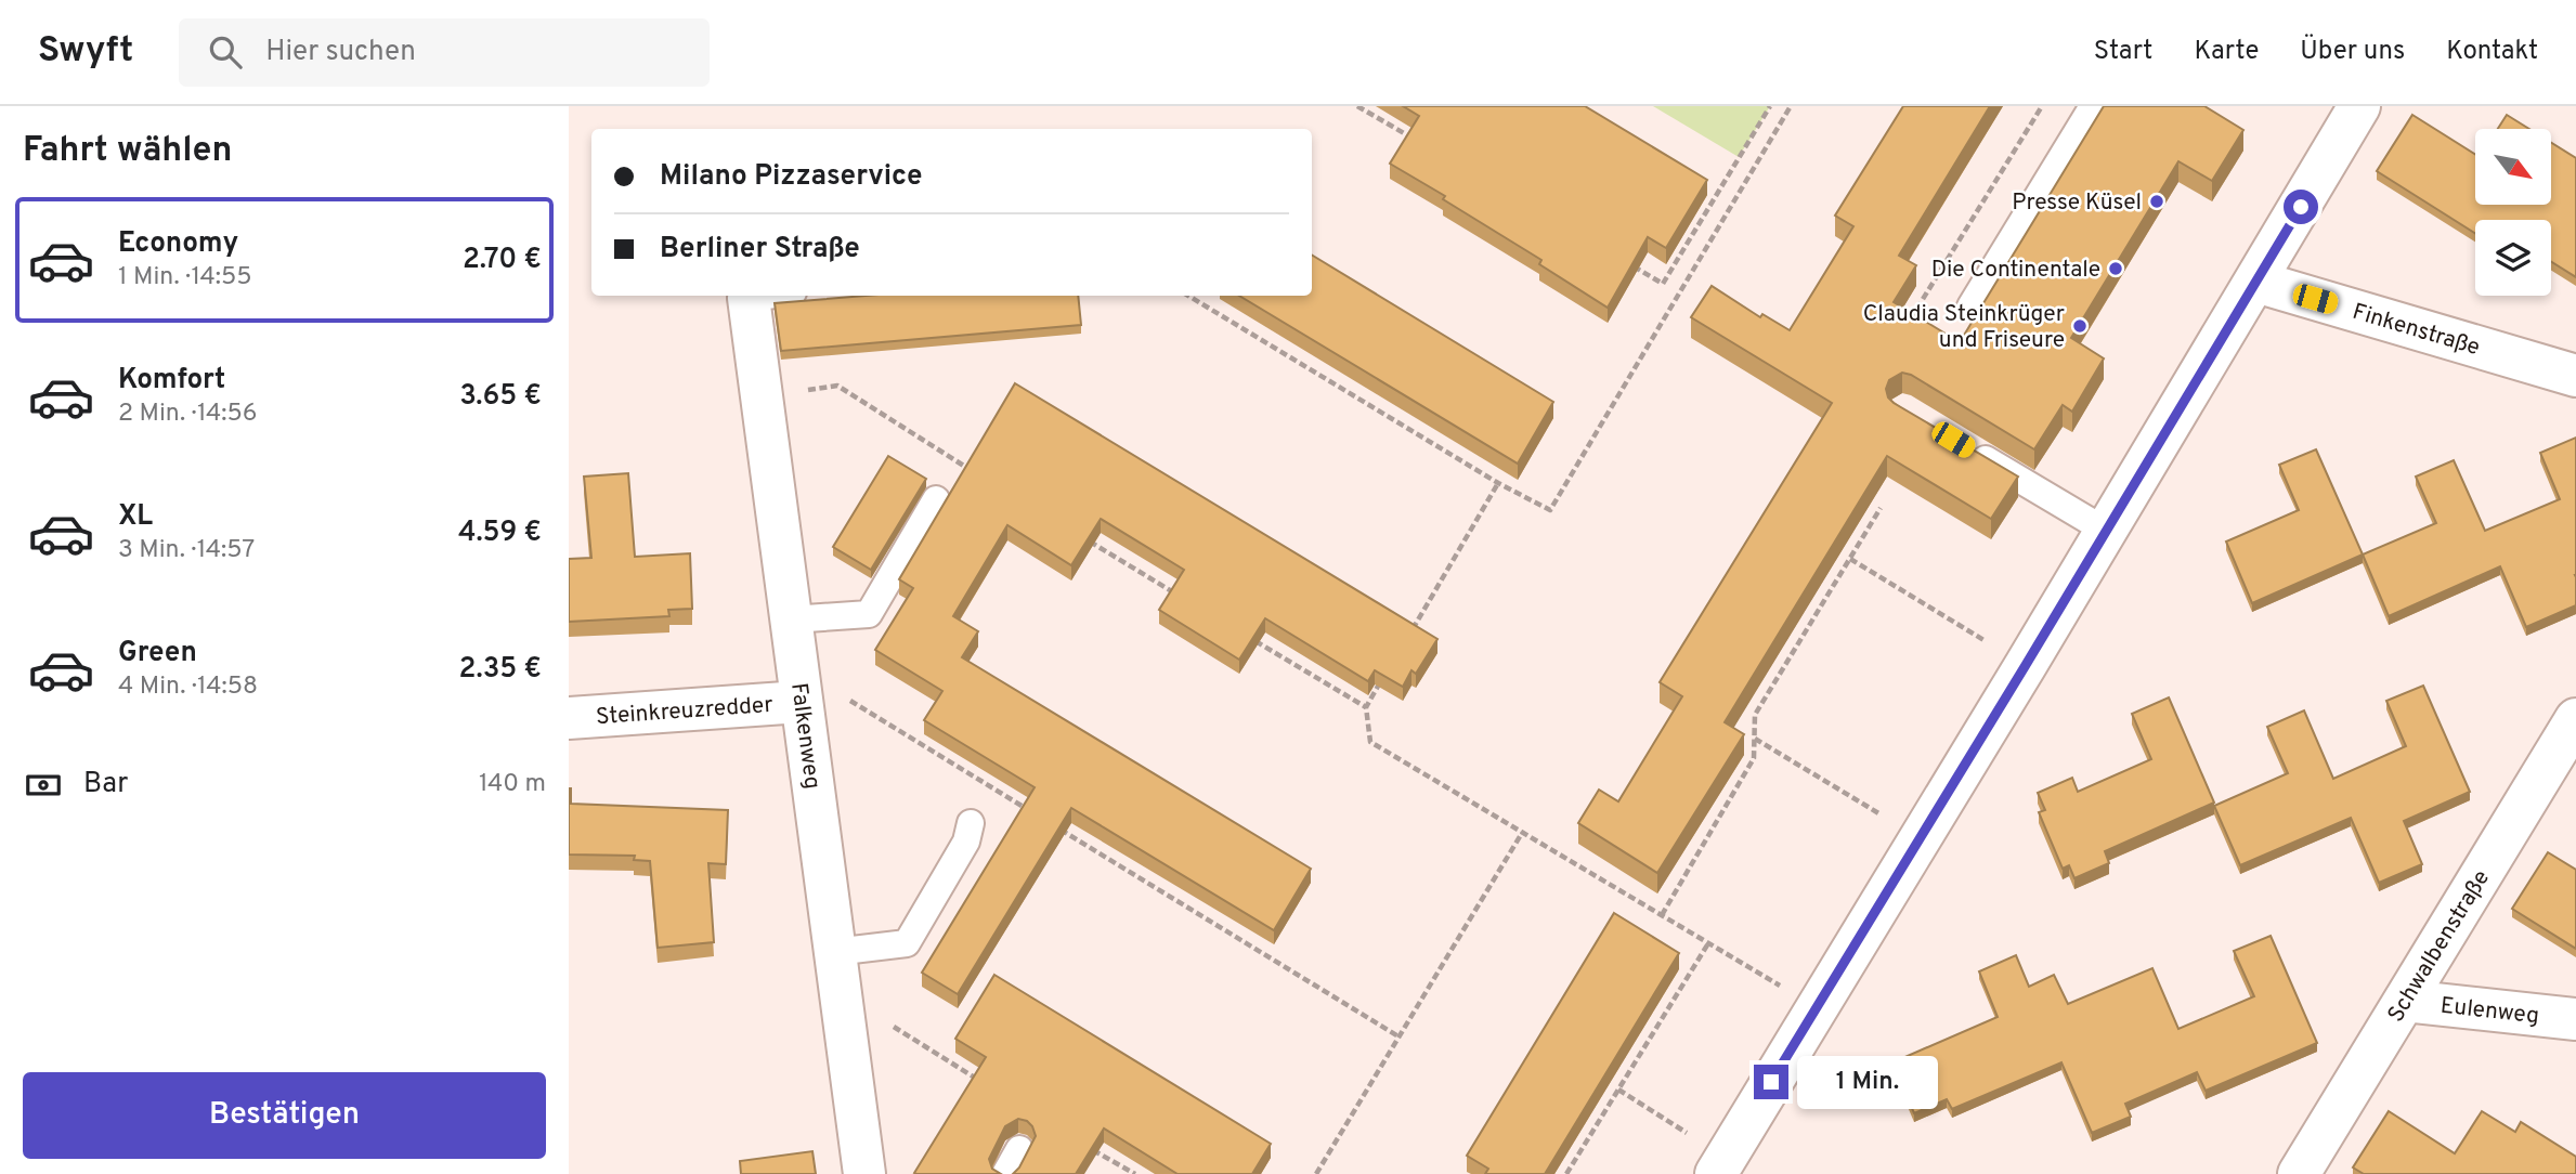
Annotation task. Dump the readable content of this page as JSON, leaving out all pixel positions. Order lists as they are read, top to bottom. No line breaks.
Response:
{"streets":{"street":["Finkenstraße","Steinkreuzredder","Falkenweg","Schwalbenstraße","Eulenweg"]},"crossings":[["Steinkreuzredder","Falkenweg"],["Schwalbenstraße","Eulenweg"]],"places":["Presse Küsel","Die Continentale","Claudia Steinkrüger und Friseure"],"north":"bottom right","page":{"header":"Swyft","search":"Hier suchen","nav":["Start","Karte","Über uns","Kontakt"],"heading":"Fahrt wählen","banner":["Milano Pizzaservice","Berliner Straße"],"list":[{"name":"Economy","note":"1 Min. · 14:55","value":"2.70 €"},{"name":"Komfort","note":"2 Min. · 14:56","value":"3.65 €"},{"name":"XL","note":"3 Min. · 14:57","value":"4.59 €"},{"name":"Green","note":"4 Min. · 14:58","value":"2.35 €"}],"pay":["Bar","140 m"],"bubble":"1 Min.","buttons":"Bestätigen"}}
